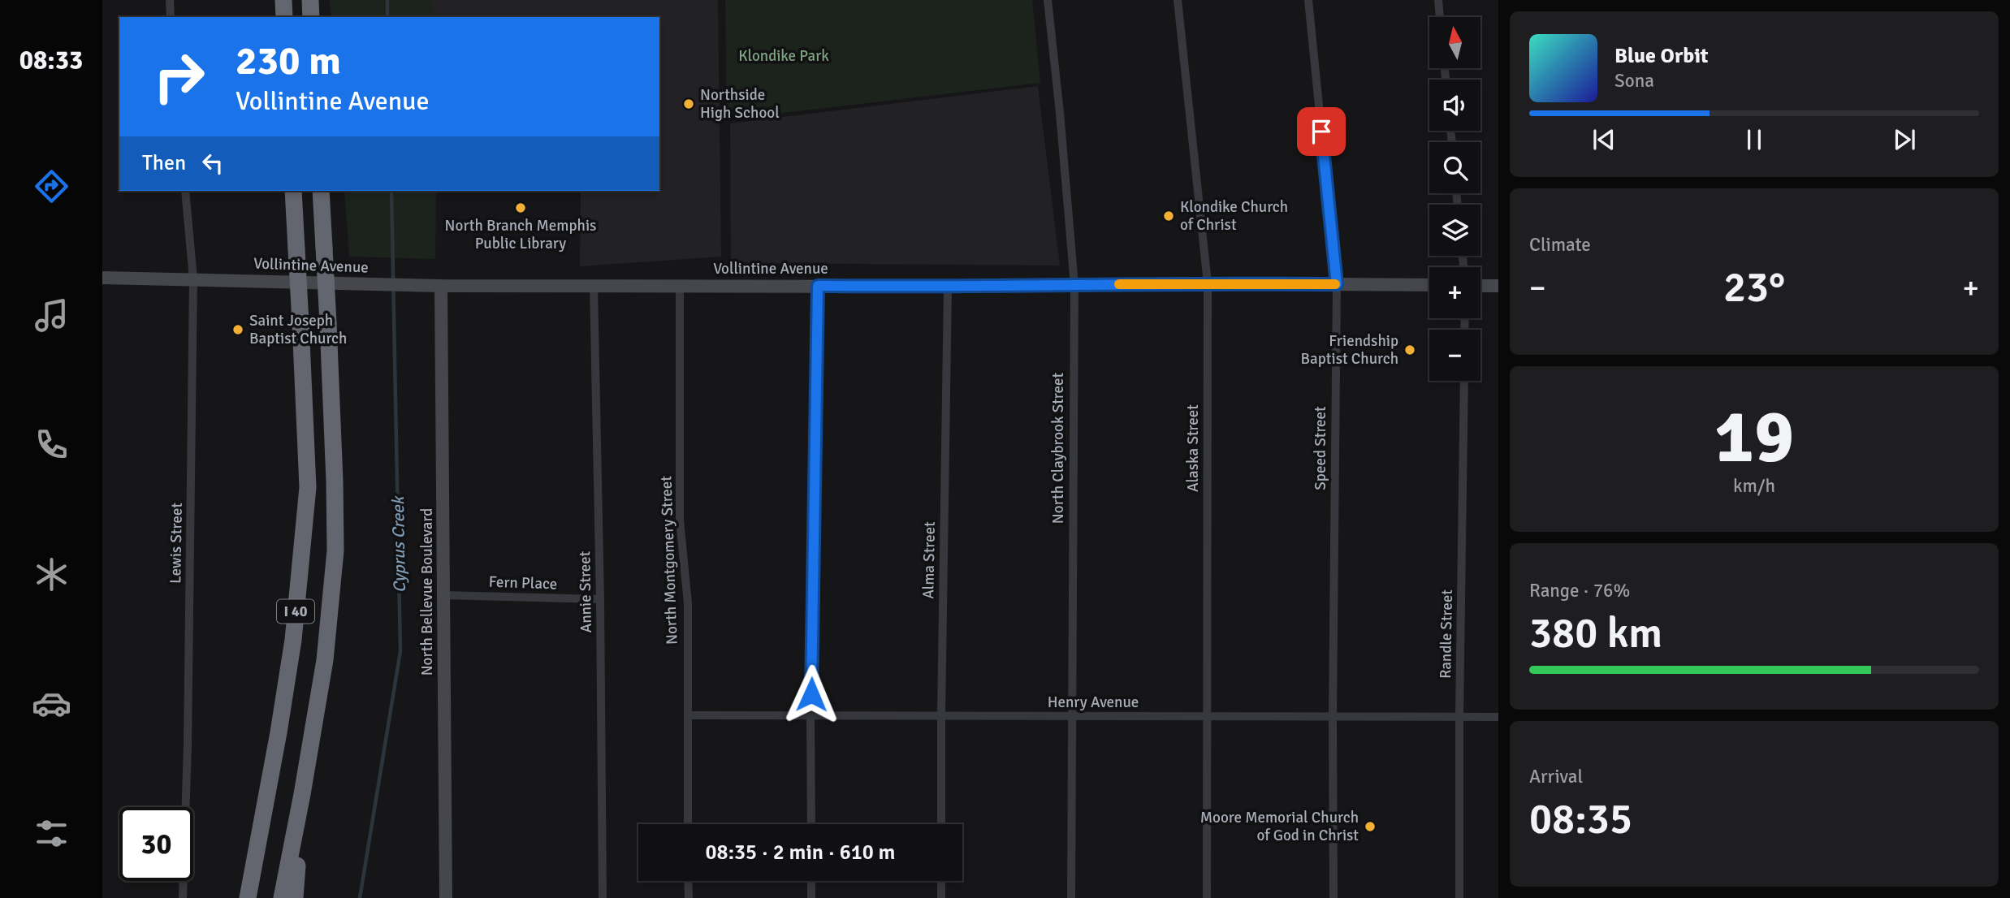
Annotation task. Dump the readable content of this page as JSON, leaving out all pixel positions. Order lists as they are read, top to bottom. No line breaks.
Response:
{"streets":{"highway":["I 40"],"street":["Vollintine Avenue","North Claybrook Street","Alaska Street","Speed Street","Lewis Street","North Montgomery Street","Alma Street","Fern Place","North Bellevue Boulevard","Annie Street","Randle Street","Henry Avenue"]},"crossings":[["Vollintine Avenue","North Claybrook Street"],["Vollintine Avenue","Alaska Street"],["Vollintine Avenue","Speed Street"],["Vollintine Avenue","Lewis Street"],["Vollintine Avenue","North Montgomery Street"],["Vollintine Avenue","Alma Street"],["Vollintine Avenue","North Bellevue Boulevard"],["Vollintine Avenue","Annie Street"],["North Claybrook Street","Henry Avenue"],["Alaska Street","Henry Avenue"],["Speed Street","Henry Avenue"],["North Montgomery Street","Henry Avenue"],["Alma Street","Henry Avenue"],["Fern Place","North Bellevue Boulevard"],["Fern Place","Annie Street"],["Randle Street","Henry Avenue"]],"water":["Cyprus Creek"],"parks":["Klondike Park"],"places":["Northside High School","North Branch Memphis Public Library","Klondike Church of Christ","Saint Joseph Baptist Church","Friendship Baptist Church","Moore Memorial Church of God in Christ"],"north":"top","page":{"tabs":"08:33","map_buttons":["+","−"],"turn":["230 m","Vollintine Avenue"],"song":["Blue Orbit","Sona"],"then":"Then","tile":["Climate",["19","km/h"],["Range · 76%","380 km"],["Arrival","08:35"]],"heat":["−","23°","+"],"limit":"30","trip":"08:35 · 2 min · 610 m"}}
